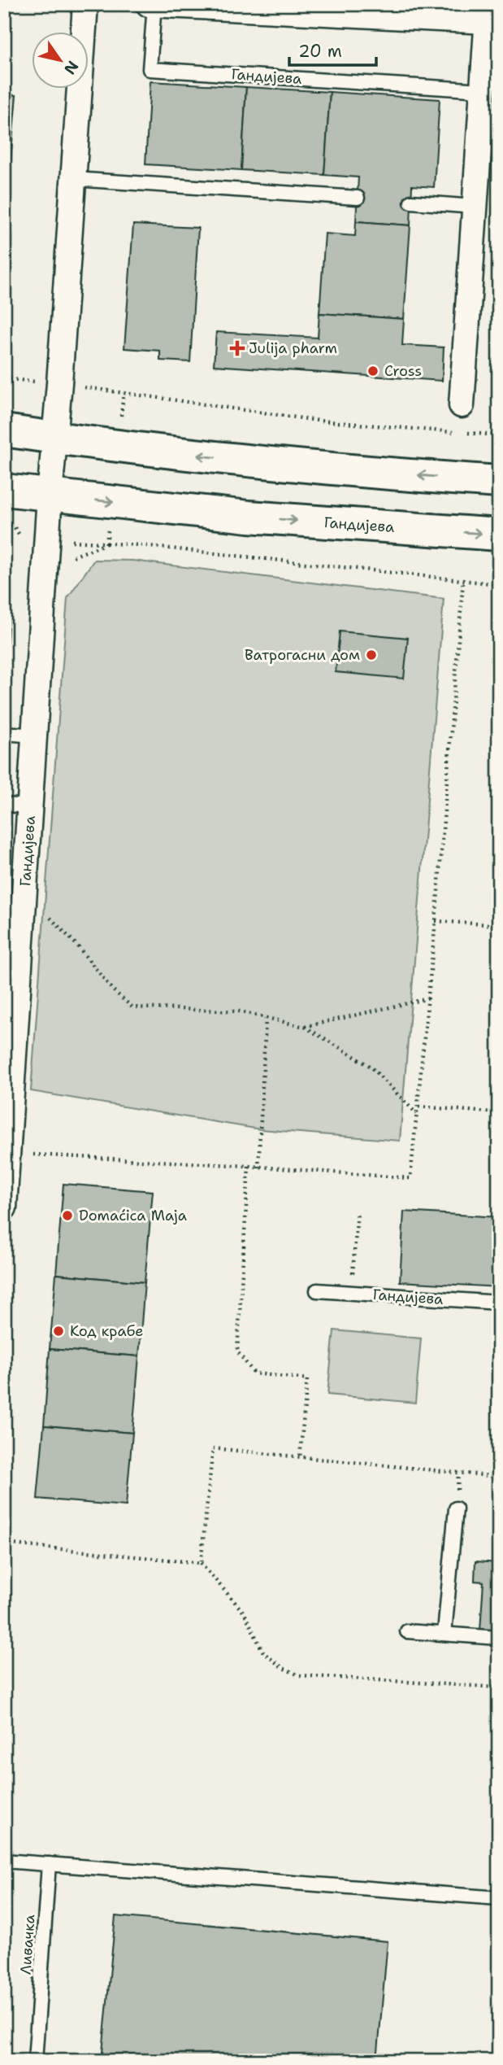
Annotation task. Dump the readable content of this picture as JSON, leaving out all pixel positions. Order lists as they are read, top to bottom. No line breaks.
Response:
{"streets":{"main road":["Гандијева"],"lane":["Ливачка"]},"places":{"health":["Julija pharm"],"other":["Cross","Ватрогасни дом","Domaćica Maja","Код крабе"]},"scale_bar":"20 m","north":"bottom right"}
